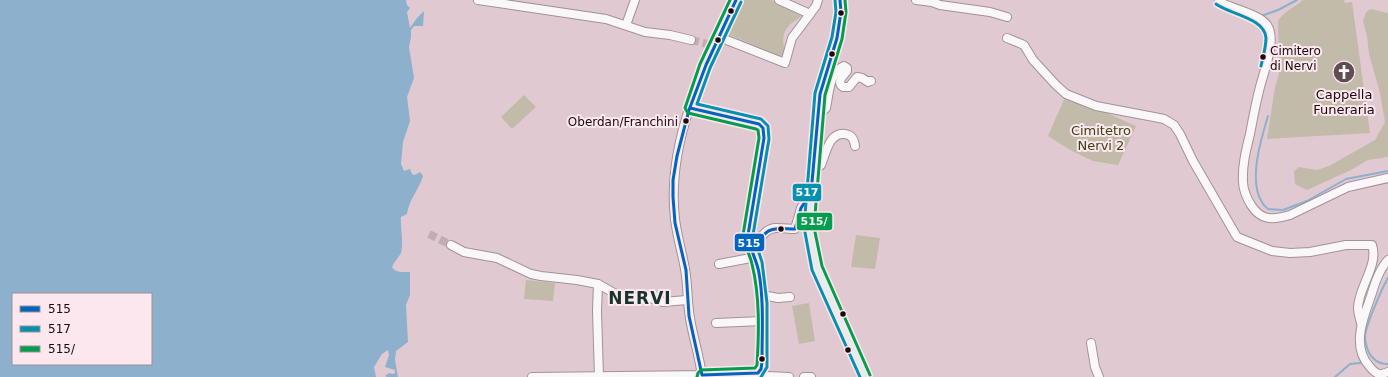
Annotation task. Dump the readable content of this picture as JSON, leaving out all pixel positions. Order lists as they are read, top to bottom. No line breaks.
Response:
{"districts":["NERVI"],"parks":["Cimitetro Nervi 2"],"places":{"other":["Cimitero di Nervi","Oberdan/Franchini"],"church":["Cappella Funeraria"]},"lines":["transit line 515","transit line 517","transit line 515/"],"legend":["515","517","515/"]}
